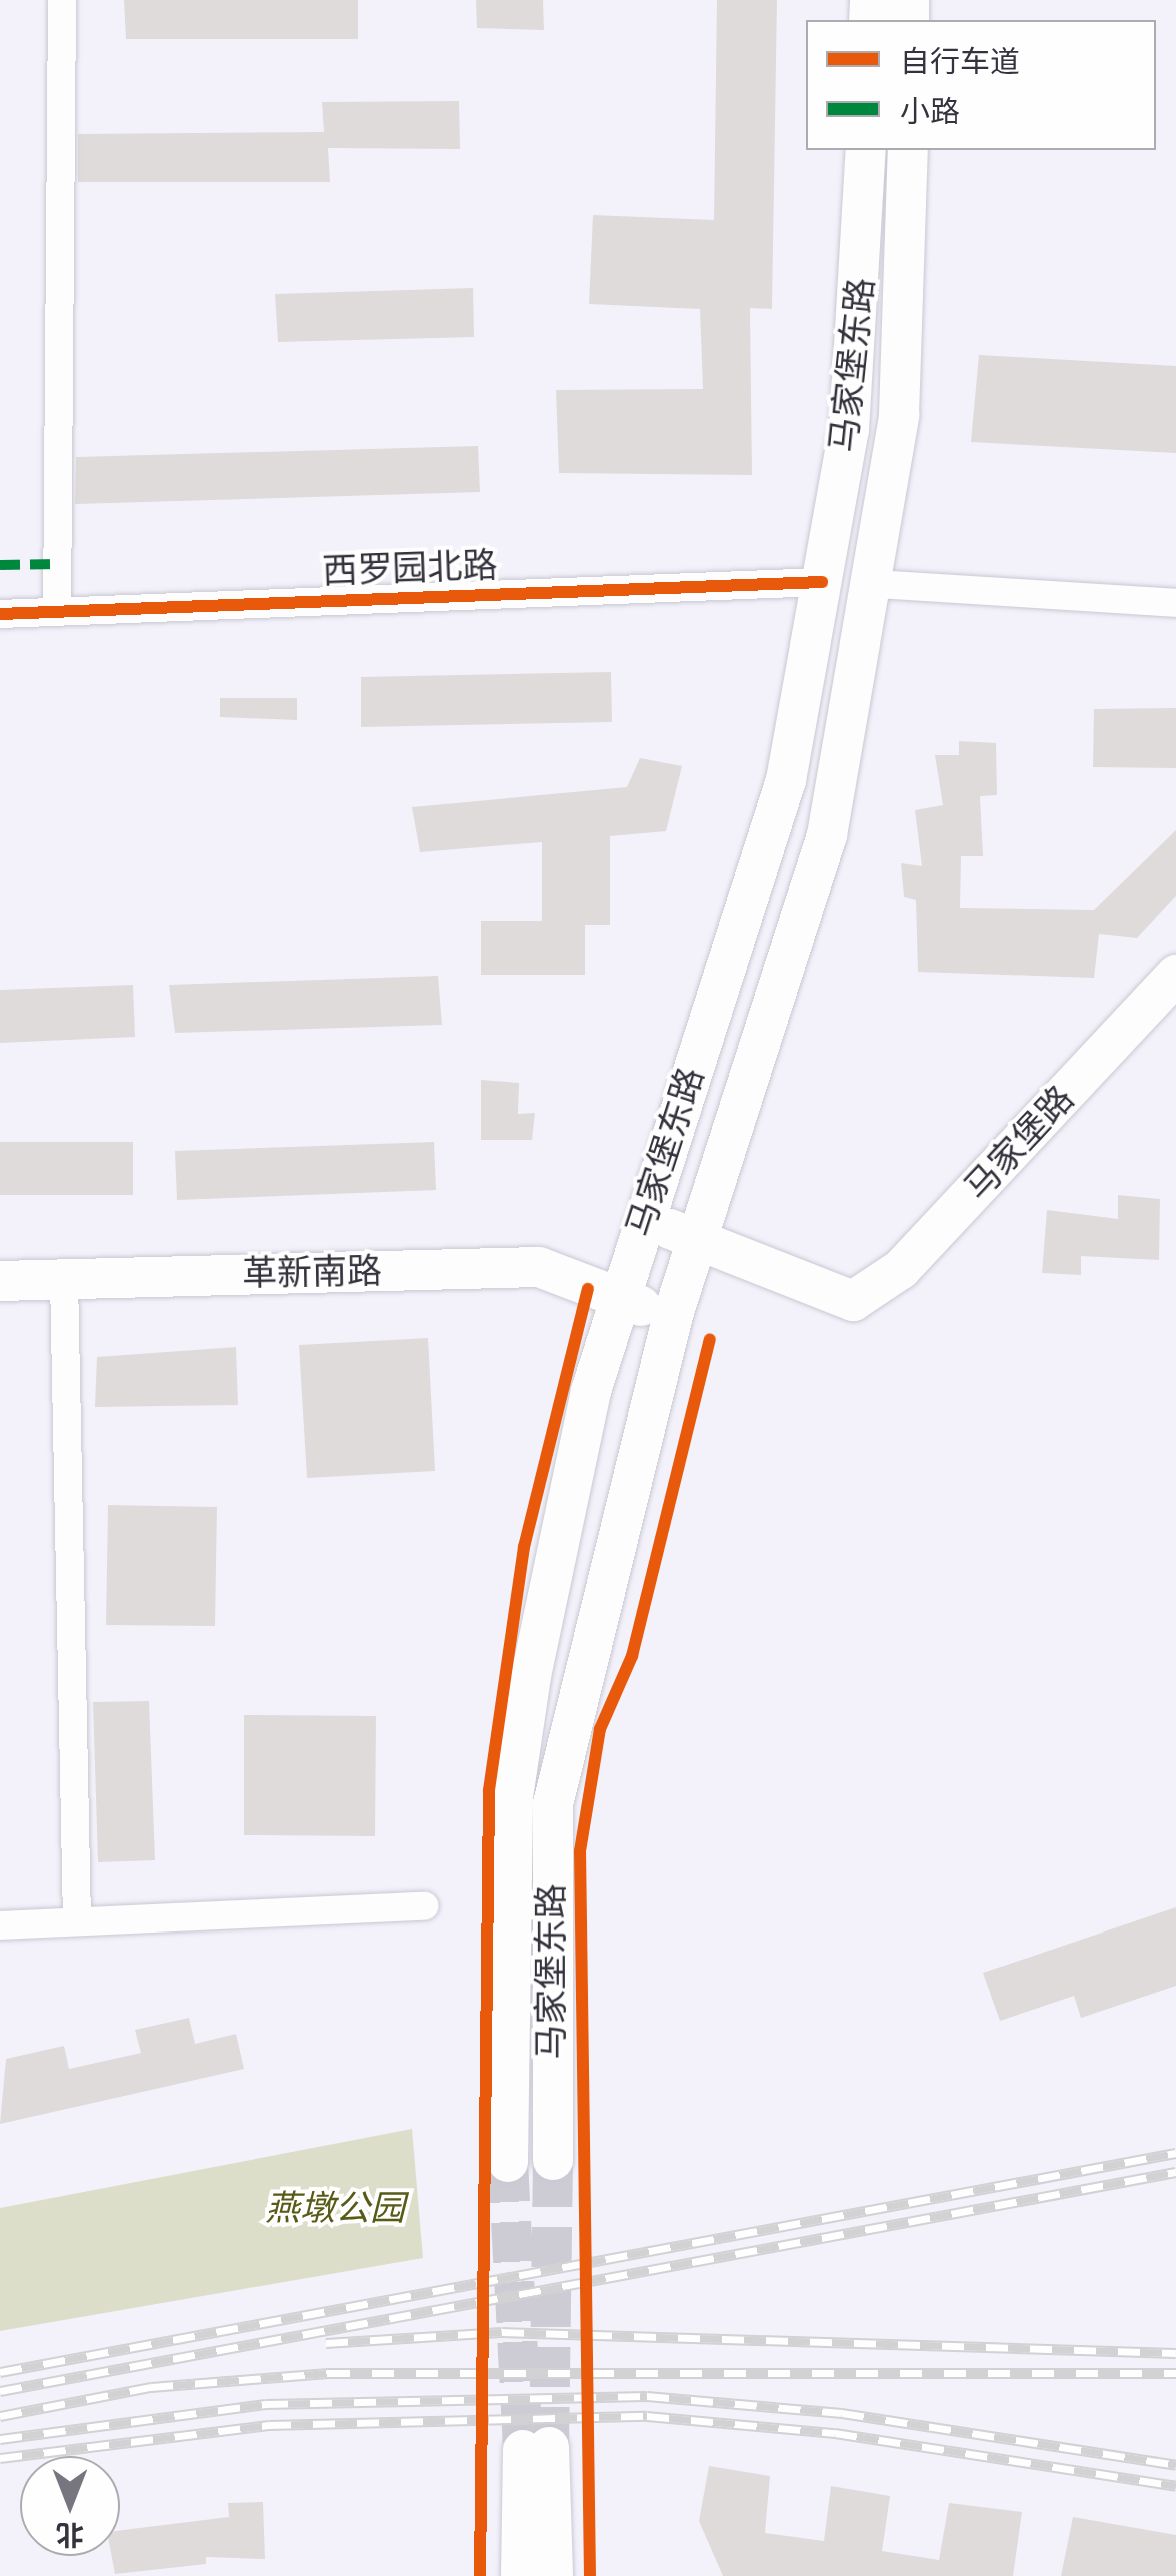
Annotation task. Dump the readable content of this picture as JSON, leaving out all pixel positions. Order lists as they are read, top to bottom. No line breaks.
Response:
{"streets":{"main road":["马家堡东路","马家堡路","革新南路"],"street":["西罗园北路"]},"crossings":[["马家堡东路","西罗园北路"],["马家堡东路","马家堡路"],["马家堡东路","革新南路"]],"parks":["燕墩公园"],"legend":["自行车道","小路"],"north":"bottom"}
